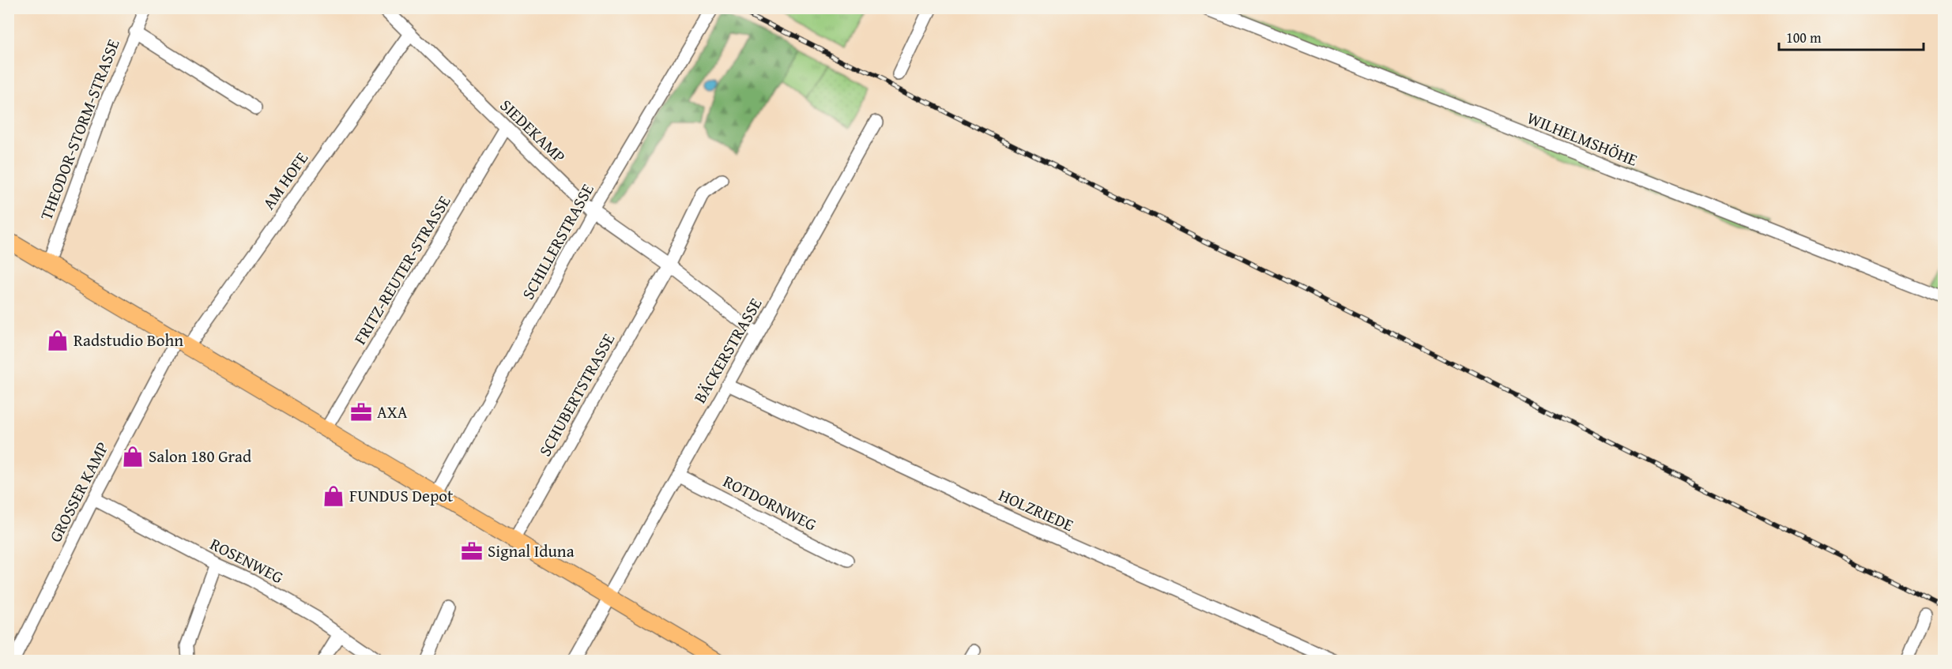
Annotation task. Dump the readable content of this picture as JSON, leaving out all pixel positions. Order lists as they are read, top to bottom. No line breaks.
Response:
{"streets":{"street":["THEODOR-STORM-STRASSE","SIEDEKAMP","WILHELMSHÖHE","AM HOFE","SCHILLERSTRASSE","FRITZ-REUTER-STRASSE","BÄCKERSTRASSE","SCHUBERTSTRASSE","GROSSER KAMP","ROTDORNWEG","HOLZRIEDE","ROSENWEG"]},"crossings":[["SIEDEKAMP","AM HOFE"],["SIEDEKAMP","SCHILLERSTRASSE"],["SIEDEKAMP","FRITZ-REUTER-STRASSE"],["SIEDEKAMP","BÄCKERSTRASSE"],["SIEDEKAMP","SCHUBERTSTRASSE"],["AM HOFE","GROSSER KAMP"],["BÄCKERSTRASSE","ROTDORNWEG"],["BÄCKERSTRASSE","HOLZRIEDE"],["GROSSER KAMP","ROSENWEG"]],"places":{"shop":["Radstudio Bohn","Salon 180 Grad","FUNDUS Depot"],"office":["AXA","Signal Iduna"]},"scale_bar":"100 m"}
